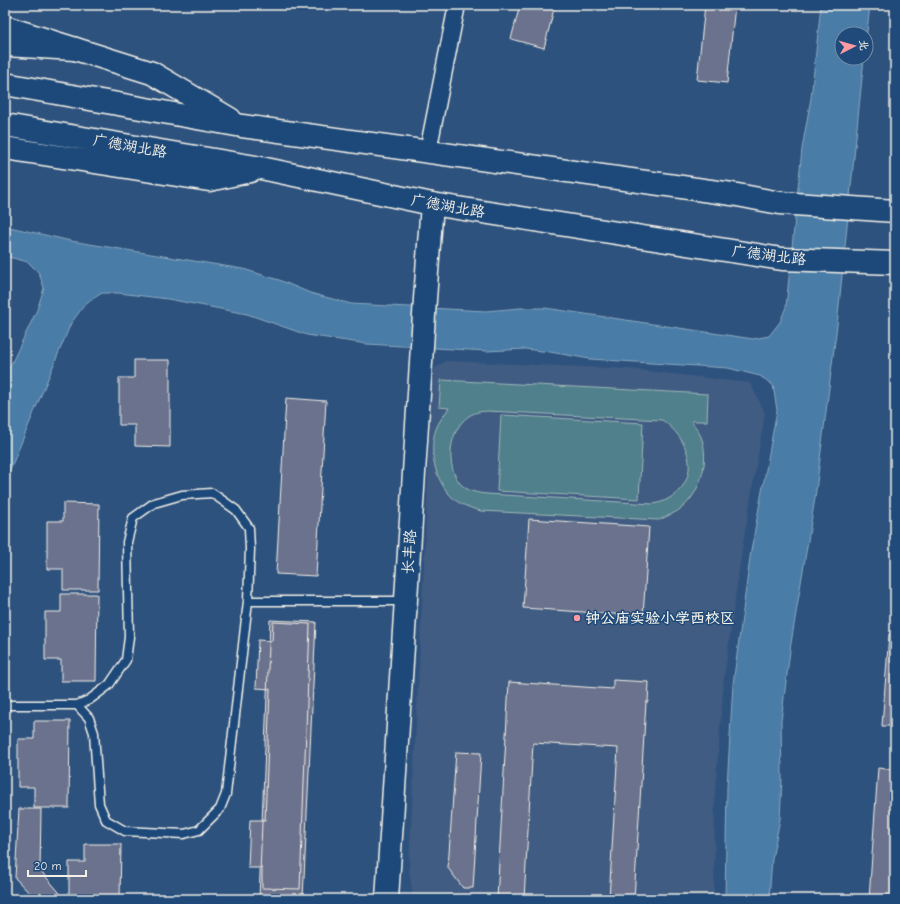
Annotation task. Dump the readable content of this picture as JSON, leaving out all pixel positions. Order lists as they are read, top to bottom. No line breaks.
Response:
{"streets":{"main road":["广德湖北路","长丰路"]},"crossings":[["广德湖北路","长丰路"]],"places":["钟公庙实验小学西校区"],"scale_bar":"20 m","north":"right"}
